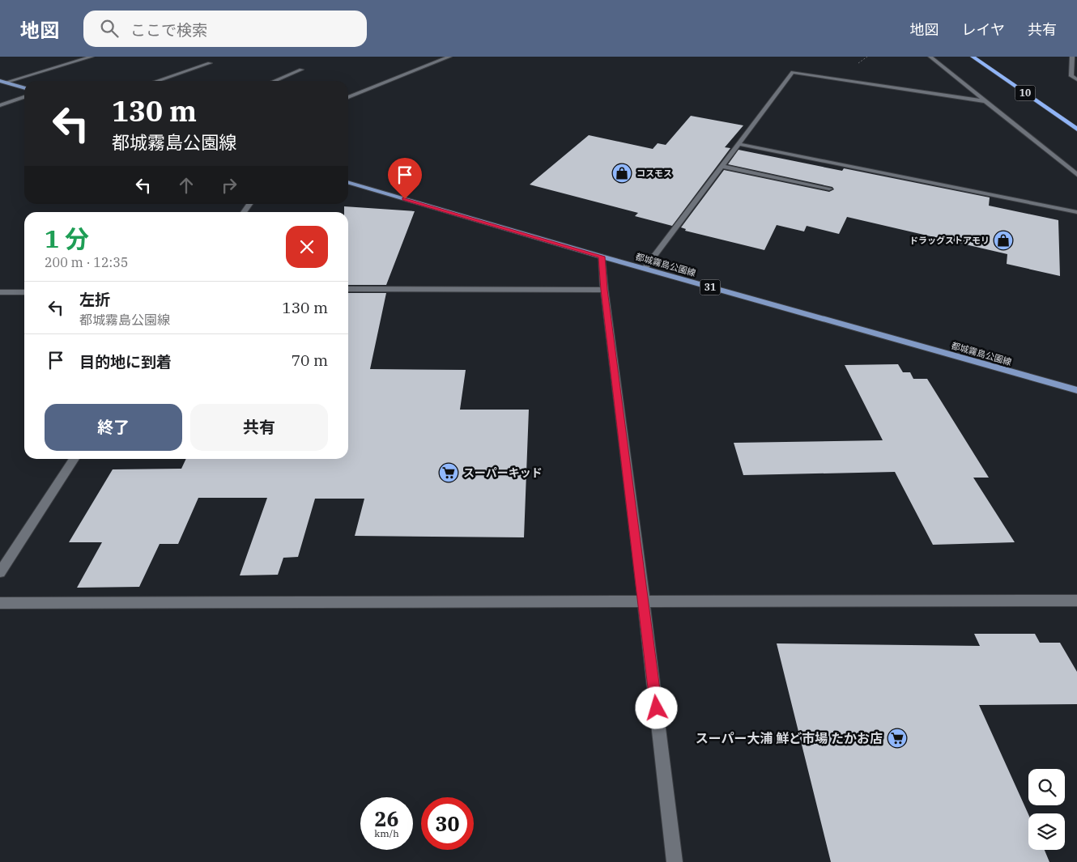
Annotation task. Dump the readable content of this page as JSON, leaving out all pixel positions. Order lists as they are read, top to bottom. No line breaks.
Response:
{"streets":{"highway":["10"],"main road":["都城霧島公園線","31"]},"places":{"shop":["コスモス","ドラッグストアモリ"],"supermarket":["スーパーキッド","スーパー大浦 鮮ど市場 たかお店"]},"page":{"header":"地図","search":"ここで検索","nav":["地図","レイヤ","共有"],"turn":["130 m","都城霧島公園線"],"heading":["1 分","200 m · 12:35"],"list":[{"name":"左折","note":"都城霧島公園線","value":"130 m"},{"name":"目的地に到着","value":"70 m"}],"buttons":["終了","共有"],"speed":"26 km/h","limit":"30"}}
